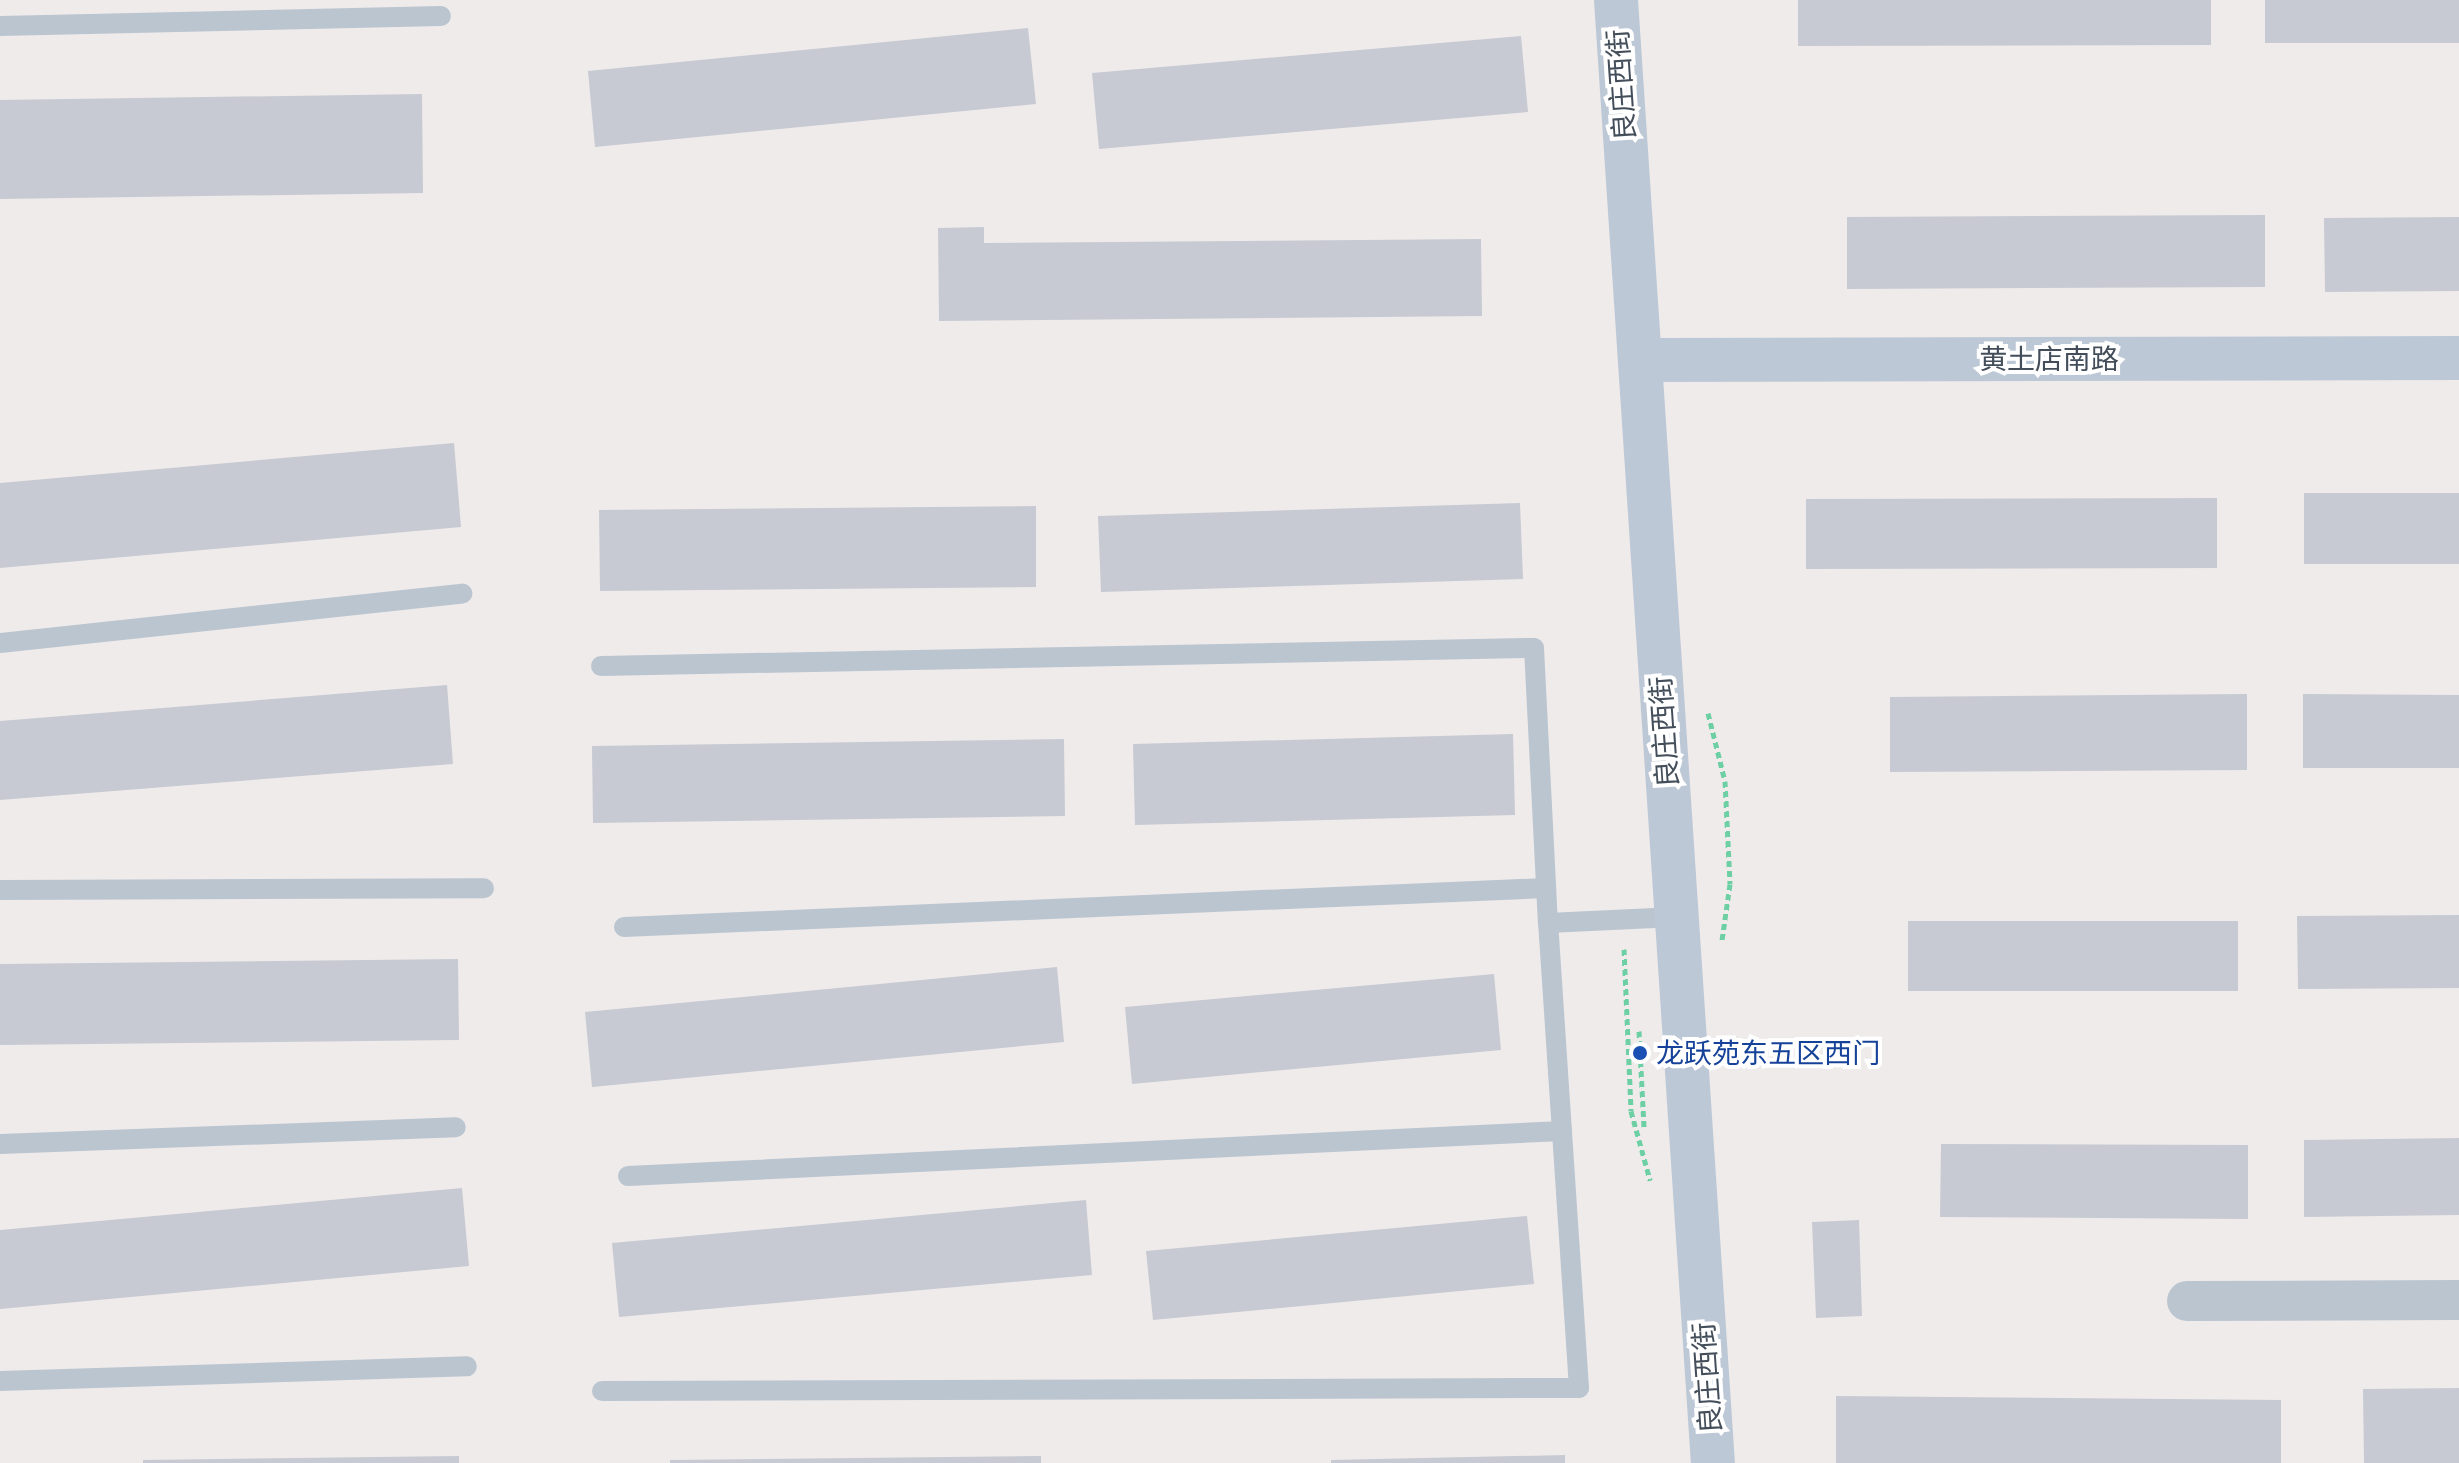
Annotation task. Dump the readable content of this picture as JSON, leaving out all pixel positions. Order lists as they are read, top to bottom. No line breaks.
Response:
{"streets":{"street":["良庄西街","黄土店南路"]},"crossings":[["良庄西街","黄土店南路"]],"places":["龙跃苑东五区西门"]}
